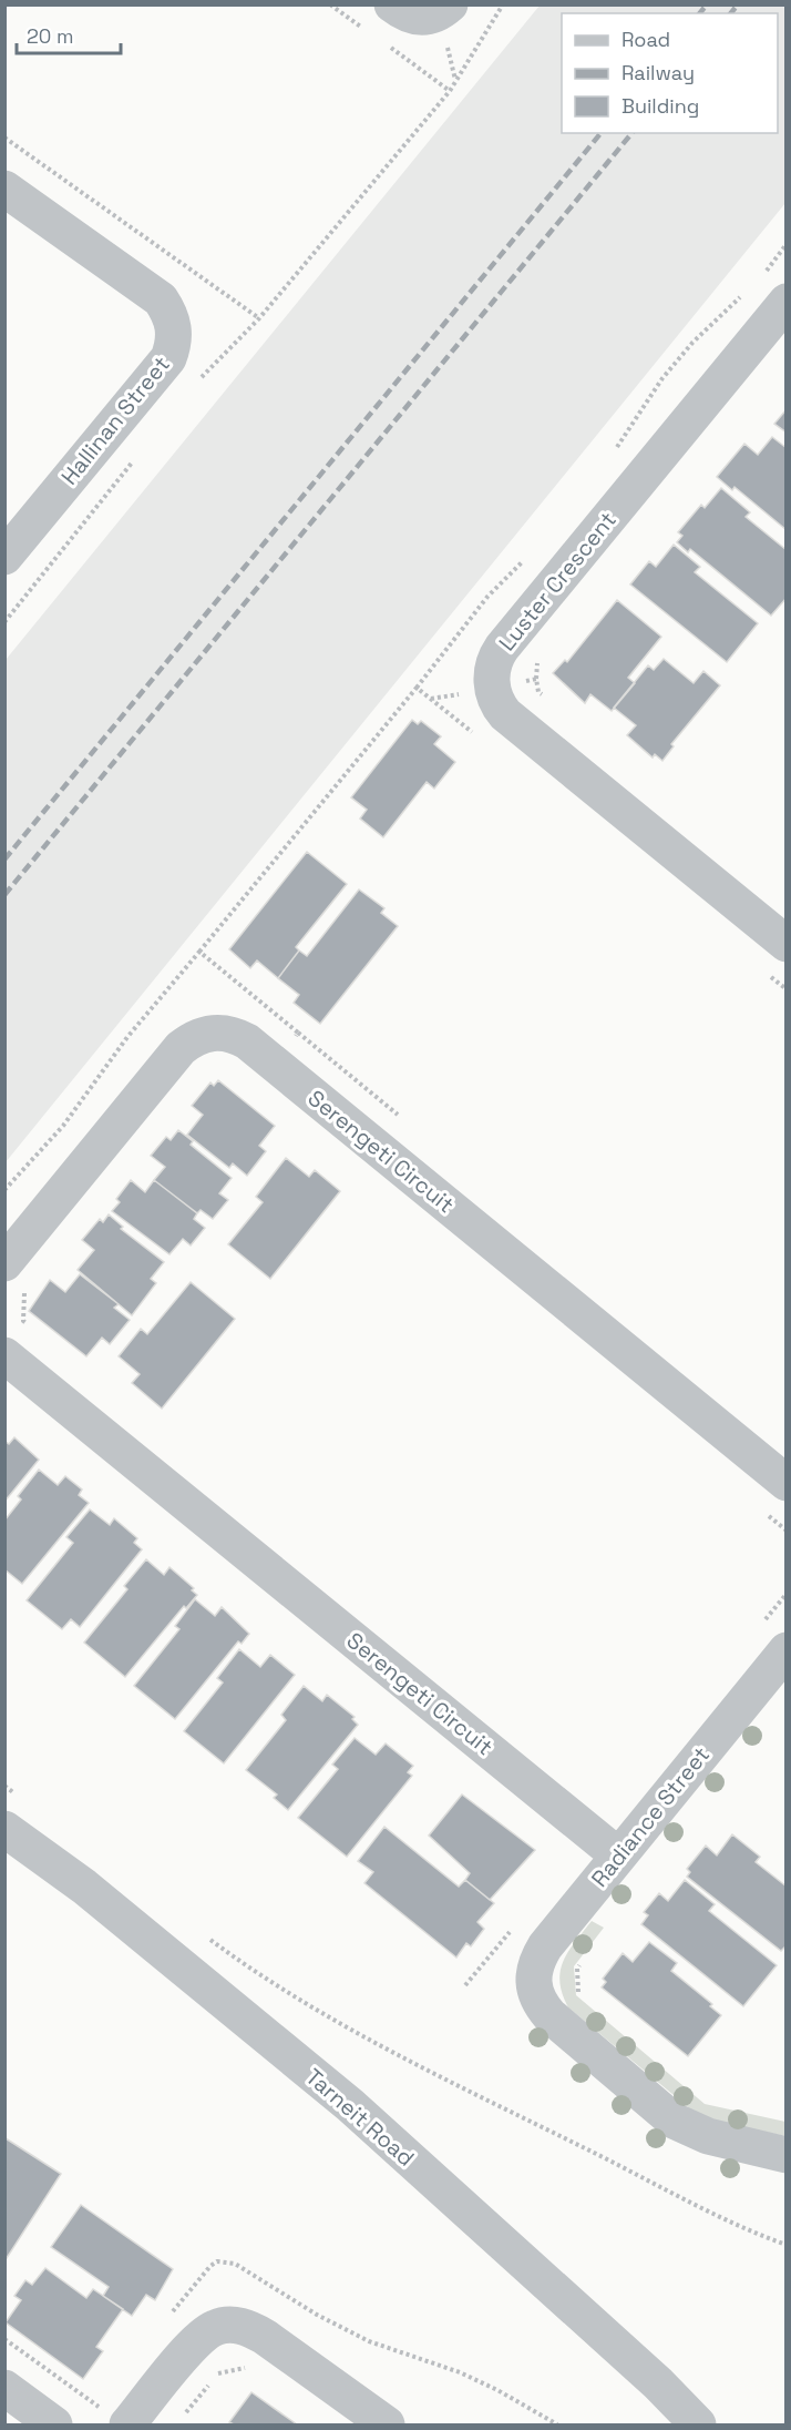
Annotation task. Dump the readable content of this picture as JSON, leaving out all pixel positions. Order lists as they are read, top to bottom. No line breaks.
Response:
{"streets":{"street":["Hallinan Street","Luster Crescent","Serengeti Circuit","Radiance Street","Tarneit Road"]},"crossings":[["Serengeti Circuit","Radiance Street"]],"legend":["Road","Railway","Building"],"scale_bar":"20 m"}
